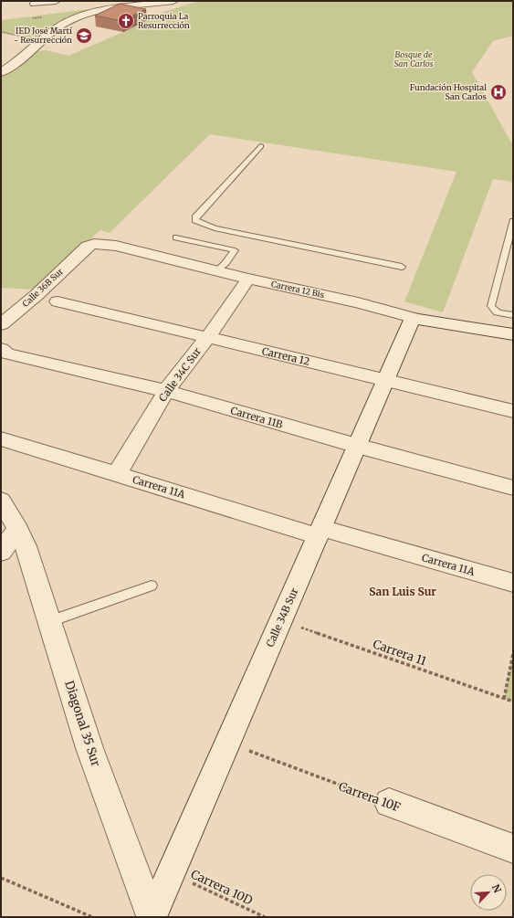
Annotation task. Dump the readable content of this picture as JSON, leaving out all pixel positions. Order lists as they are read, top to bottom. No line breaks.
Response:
{"streets":{"street":["Calle 36B Sur","Carrera 12 Bis","Carrera 12","Calle 34C Sur","Carrera 11B","Carrera 11A","Calle 34B Sur","Diagonal 35 Sur","Carrera 10F"],"path":["Carrera 11","Carrera 10D"]},"crossings":[["Calle 36B Sur","Carrera 12 Bis"],["Calle 36B Sur","Carrera 11B"],["Carrera 12 Bis","Calle 34C Sur"],["Carrera 12 Bis","Calle 34B Sur"],["Carrera 12","Calle 34C Sur"],["Carrera 12","Calle 34B Sur"],["Calle 34C Sur","Carrera 11B"],["Calle 34C Sur","Carrera 11A"],["Carrera 11B","Calle 34B Sur"],["Carrera 11A","Calle 34B Sur"],["Calle 34B Sur","Carrera 11"],["Calle 34B Sur","Diagonal 35 Sur"],["Calle 34B Sur","Carrera 10F"],["Calle 34B Sur","Carrera 10D"]],"districts":["San Luis Sur"],"parks":["Bosque de San Carlos"],"places":{"church":["Parroquia La Resurrección"],"school or university":["IED José Martí - Resurrección"],"hospital":["Fundación Hospital San Carlos"]},"north":"top right"}
